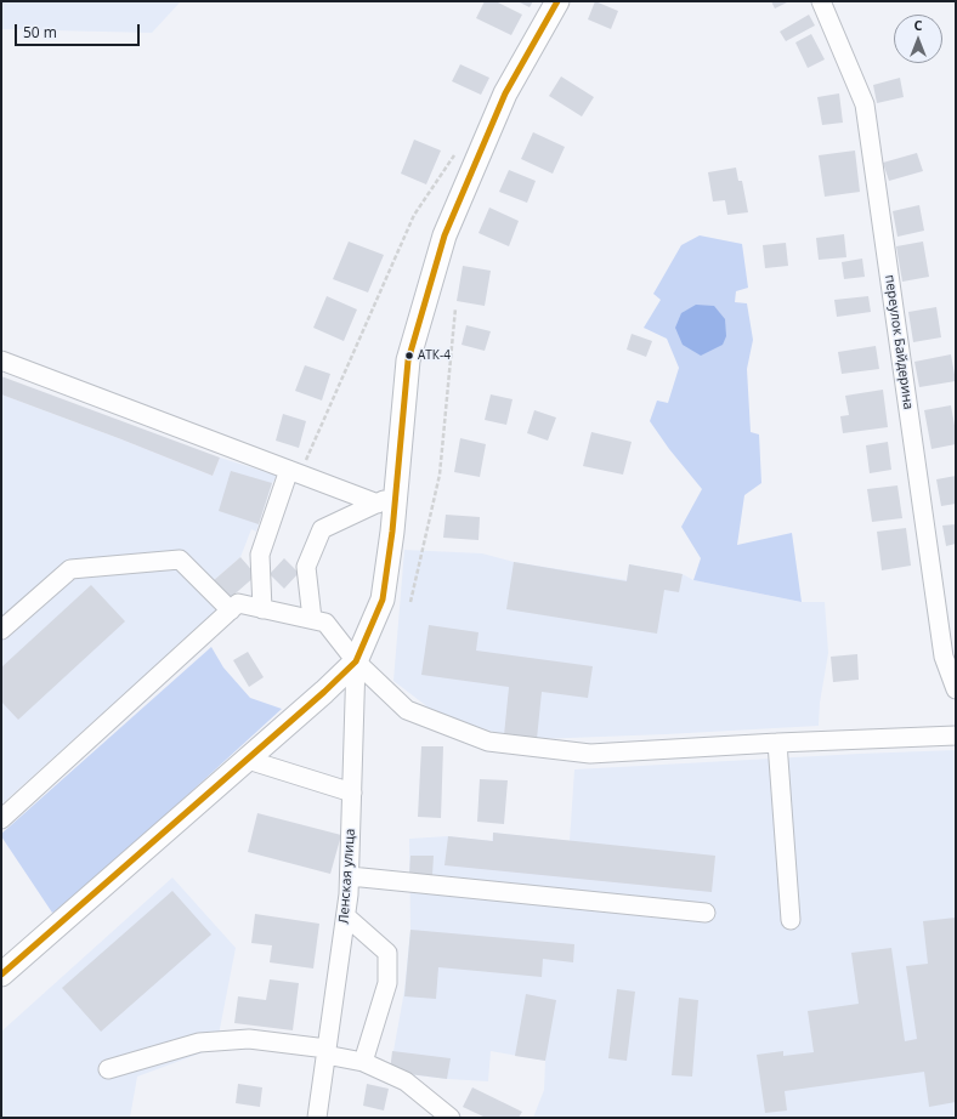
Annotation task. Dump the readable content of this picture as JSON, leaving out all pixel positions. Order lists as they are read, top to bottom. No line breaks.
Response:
{"streets":{"street":["переулок Байдерина","Ленская улица"]},"places":["АТК-4"],"scale_bar":"50 m","north":"top"}
